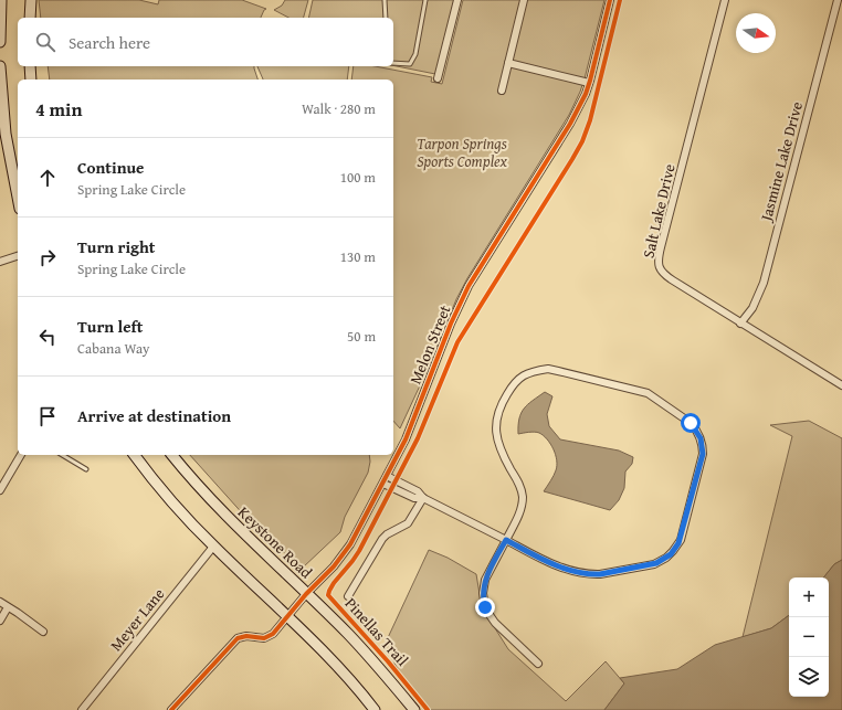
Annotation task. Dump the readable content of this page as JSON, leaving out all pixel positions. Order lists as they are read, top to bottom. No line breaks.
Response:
{"streets":{"main road":["Keystone Road"],"street":["Jasmine Lake Drive","Salt Lake Drive","Melon Street","Meyer Lane"],"cycle path":["Pinellas Trail"]},"crossings":[["Jasmine Lake Drive","Salt Lake Drive"],["Melon Street","Keystone Road"]],"parks":["Tarpon Springs Sports Complex"],"north":"right","page":{"search":"Search here","heading":["4 min","Walk · 280 m"],"list":[["Continue","Spring Lake Circle","100 m"],["Turn right","Spring Lake Circle","130 m"],["Turn left","Cabana Way","50 m"],"Arrive at destination"],"map_buttons":["+","−"]}}
